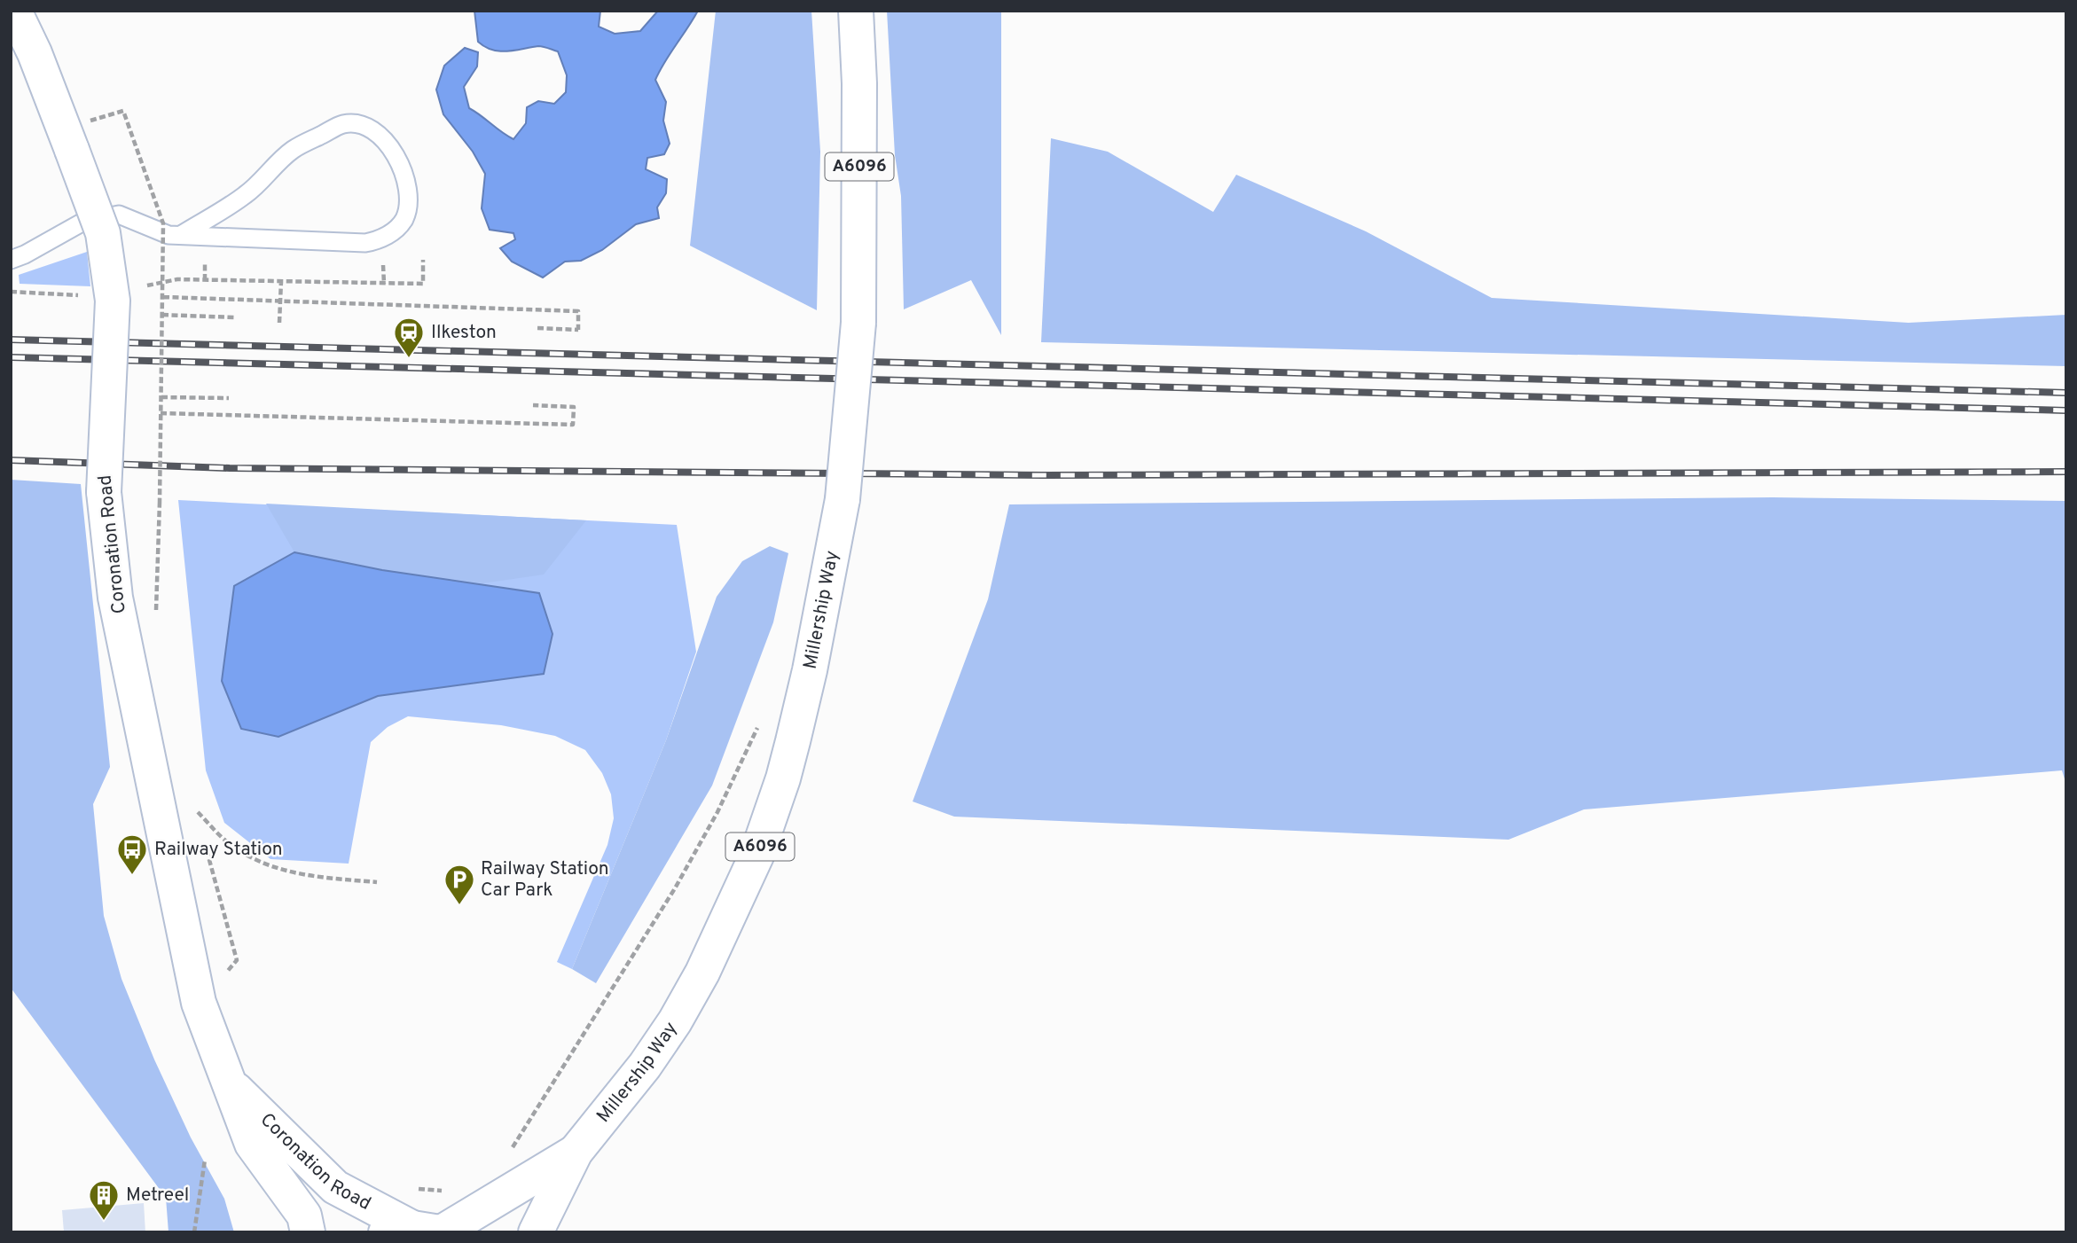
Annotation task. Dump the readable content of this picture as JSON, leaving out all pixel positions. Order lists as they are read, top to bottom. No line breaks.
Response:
{"streets":{"street":["A6096","Coronation Road","Millership Way"]},"crossings":[["Coronation Road","Millership Way"]],"places":{"station":["Ilkeston"],"bus stop":["Railway Station"],"parking":["Railway Station Car Park"],"building":["Metreel"]}}
